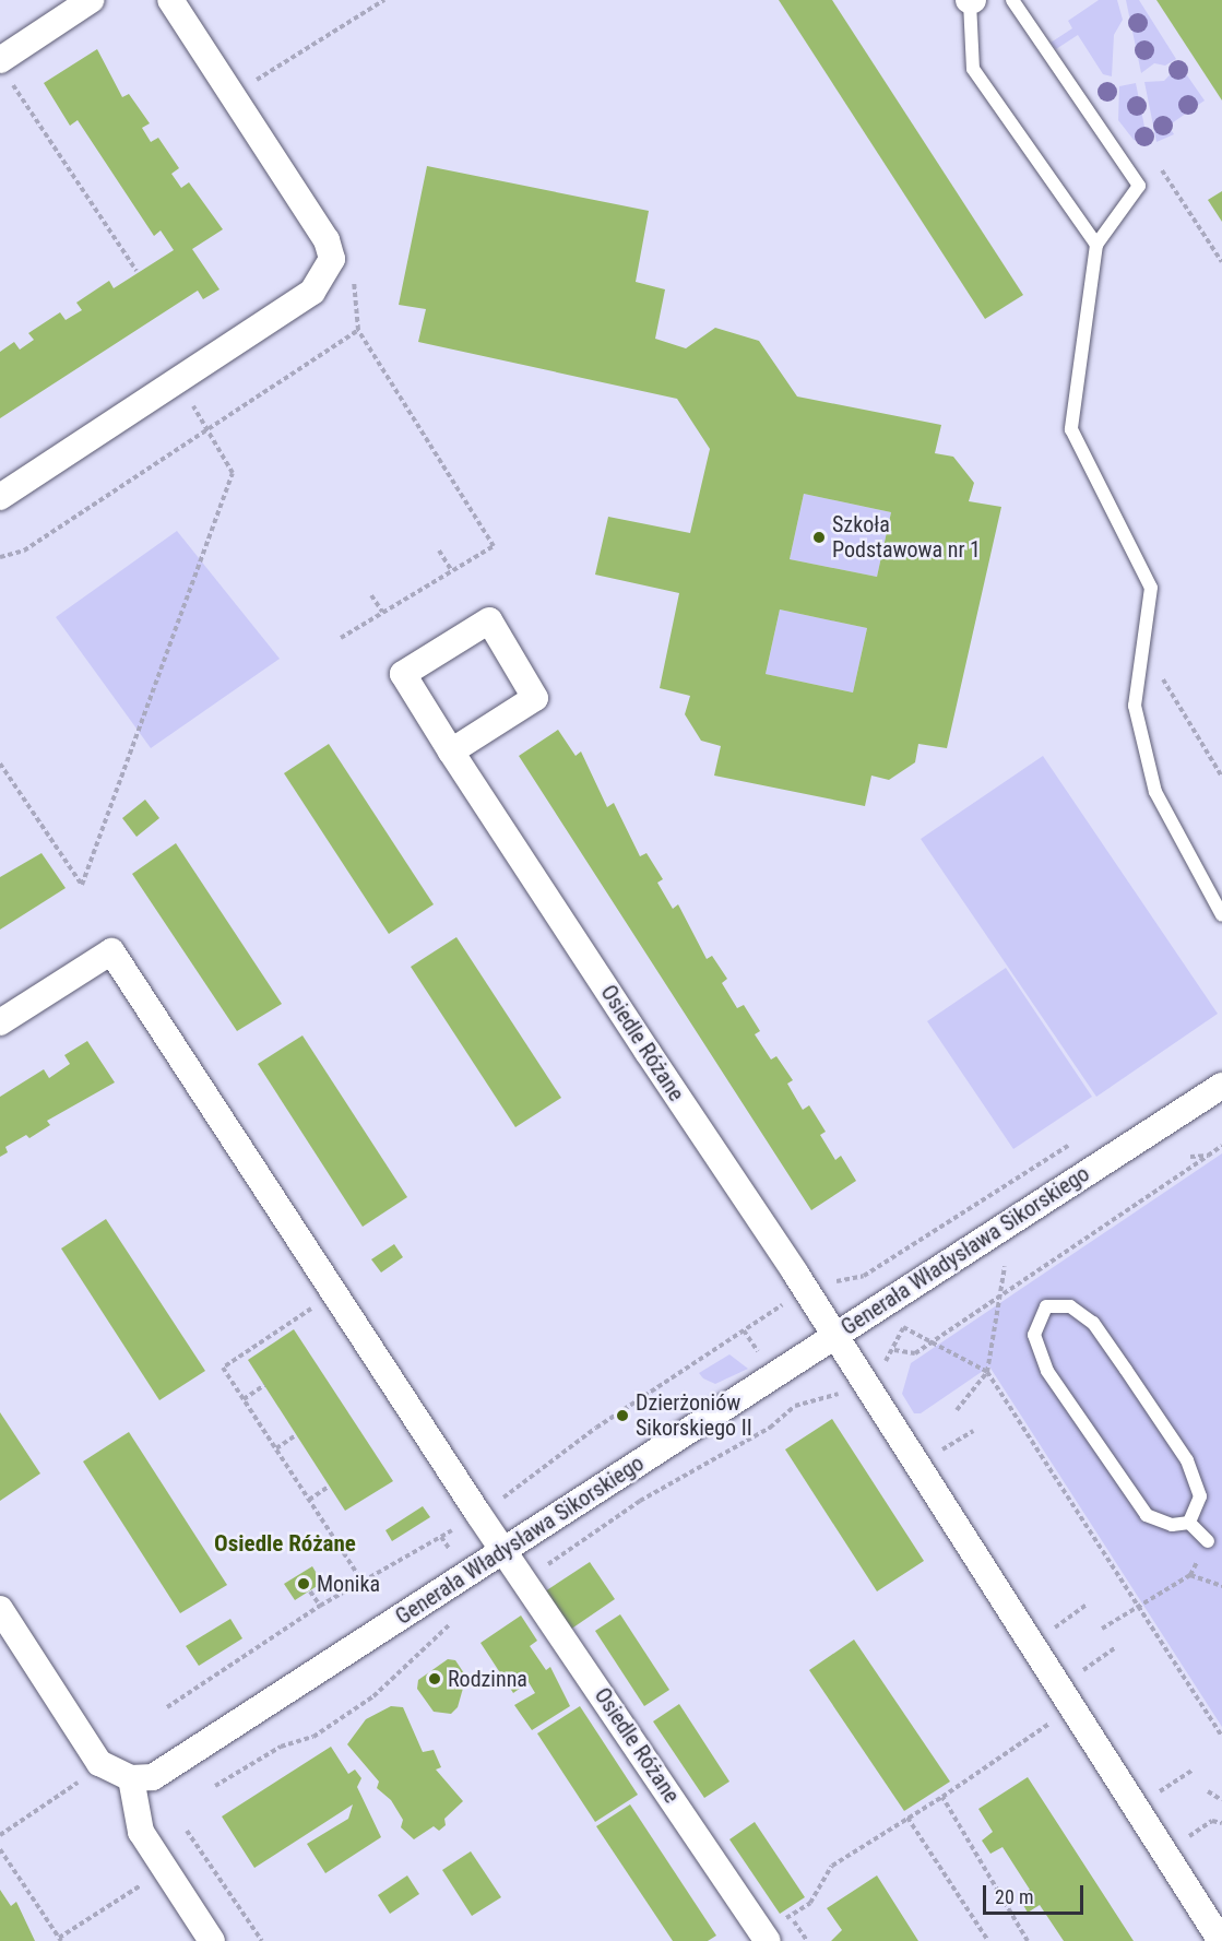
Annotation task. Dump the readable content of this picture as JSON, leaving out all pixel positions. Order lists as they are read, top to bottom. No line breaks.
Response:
{"streets":{"street":["Osiedle Różane","Generała Władysława Sikorskiego"]},"crossings":[["Osiedle Różane","Generała Władysława Sikorskiego"]],"districts":["Osiedle Różane"],"places":["Szkoła Podstawowa nr 1","Dzierżoniów Sikorskiego II","Monika","Rodzinna"],"scale_bar":"20 m"}
